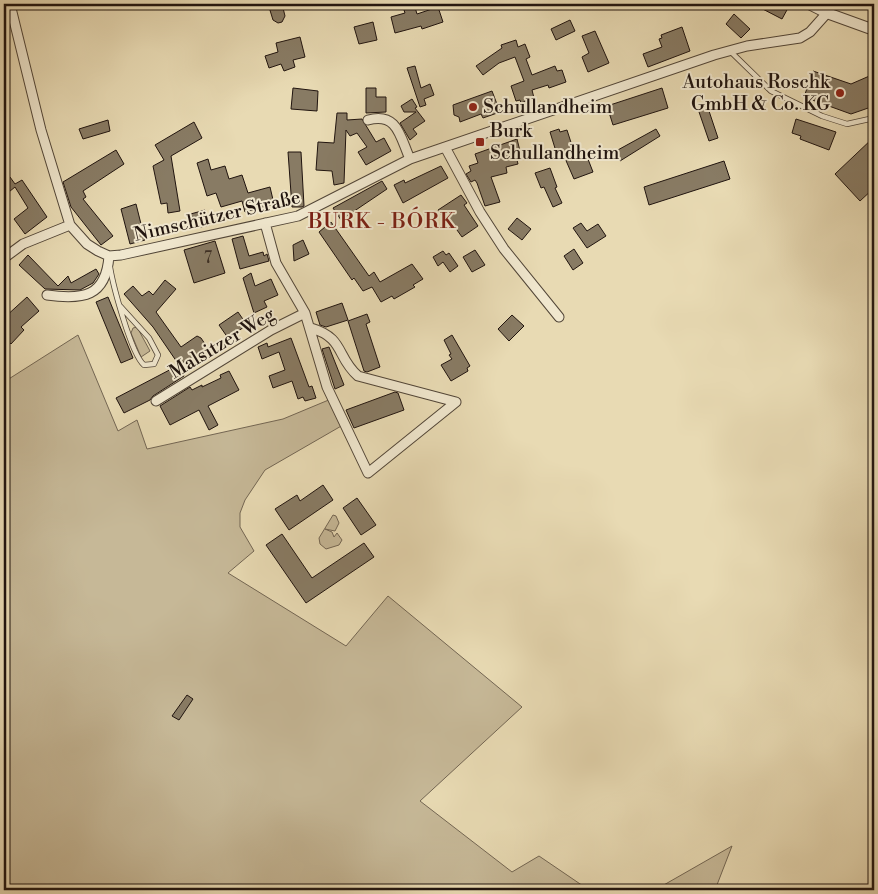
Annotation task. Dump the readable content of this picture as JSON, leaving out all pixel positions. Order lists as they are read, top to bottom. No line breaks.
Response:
{"streets":{"street":["Nimschützer Straße","Malsitzer Weg"]},"crossings":[["Nimschützer Straße","Malsitzer Weg"]],"districts":["BURK - BÓRK"],"places":{"other":["Autohaus Roschk GmbH & Co. KG","Schullandheim"],"transit":["Burk Schullandheim"]},"house_numbers":["7"]}
